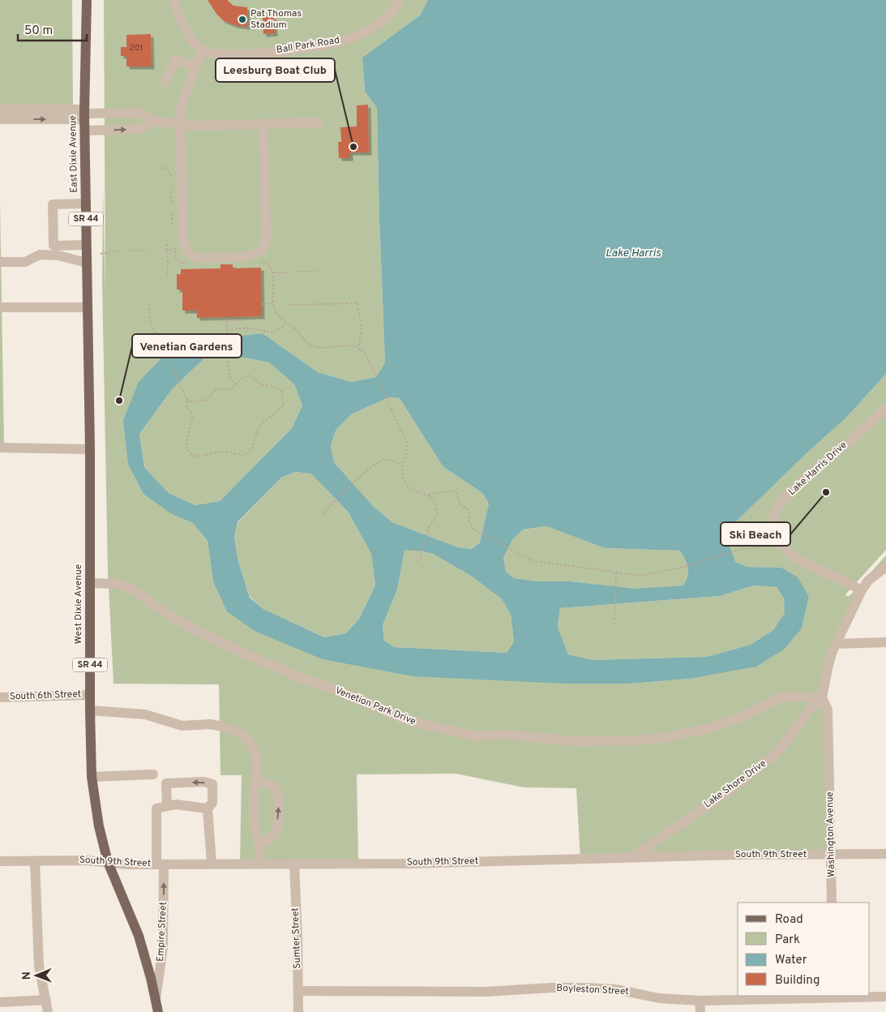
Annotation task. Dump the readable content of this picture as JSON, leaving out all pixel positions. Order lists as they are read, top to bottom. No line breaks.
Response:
{"streets":{"main road":["East Dixie Avenue","SR 44","West Dixie Avenue"],"street":["Ball Park Road","Lake Harris Drive","South 6th Street","Venetion Park Drive","Lake Shore Drive","Washington Avenue","South 9th Street","Empire Street","Sumter Street","Boyleston Street"]},"crossings":[["East Dixie Avenue","West Dixie Avenue"],["West Dixie Avenue","South 6th Street"],["West Dixie Avenue","Venetion Park Drive"],["West Dixie Avenue","South 9th Street"],["West Dixie Avenue","Empire Street"],["Venetion Park Drive","Lake Shore Drive"],["Venetion Park Drive","Washington Avenue"],["Lake Shore Drive","Washington Avenue"],["Lake Shore Drive","South 9th Street"],["Washington Avenue","South 9th Street"],["South 9th Street","Empire Street"],["South 9th Street","Sumter Street"],["Sumter Street","Boyleston Street"]],"one_way":["Empire Street"],"water":["Lake Harris"],"places":["Pat Thomas Stadium","Leesburg Boat Club","Venetian Gardens","Ski Beach"],"house_numbers":["201"],"legend":["Road","Park","Water","Building"],"scale_bar":"50 m","north":"left"}
